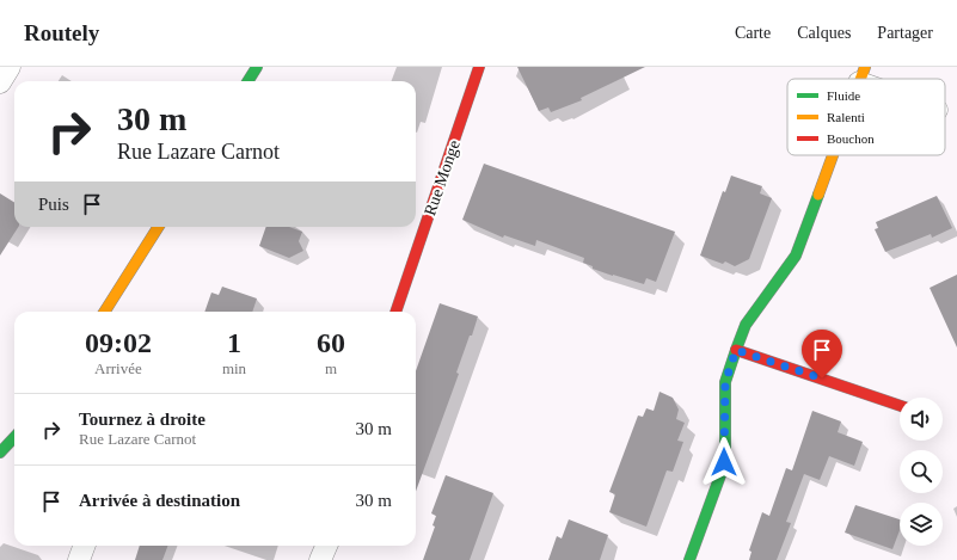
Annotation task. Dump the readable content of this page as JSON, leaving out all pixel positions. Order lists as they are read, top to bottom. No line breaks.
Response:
{"streets":{"street":["Rue Monge"]},"legend":["Fluide","Ralenti","Bouchon"],"page":{"header":"Routely","nav":["Carte","Calques","Partager"],"turn":["30 m","Rue Lazare Carnot"],"then":"Puis","eta":["09:02","Arrivée","1","min","60","m"],"list":[{"name":"Tournez à droite","note":"Rue Lazare Carnot","value":"30 m"},{"name":"Arrivée à destination","value":"30 m"}]}}
